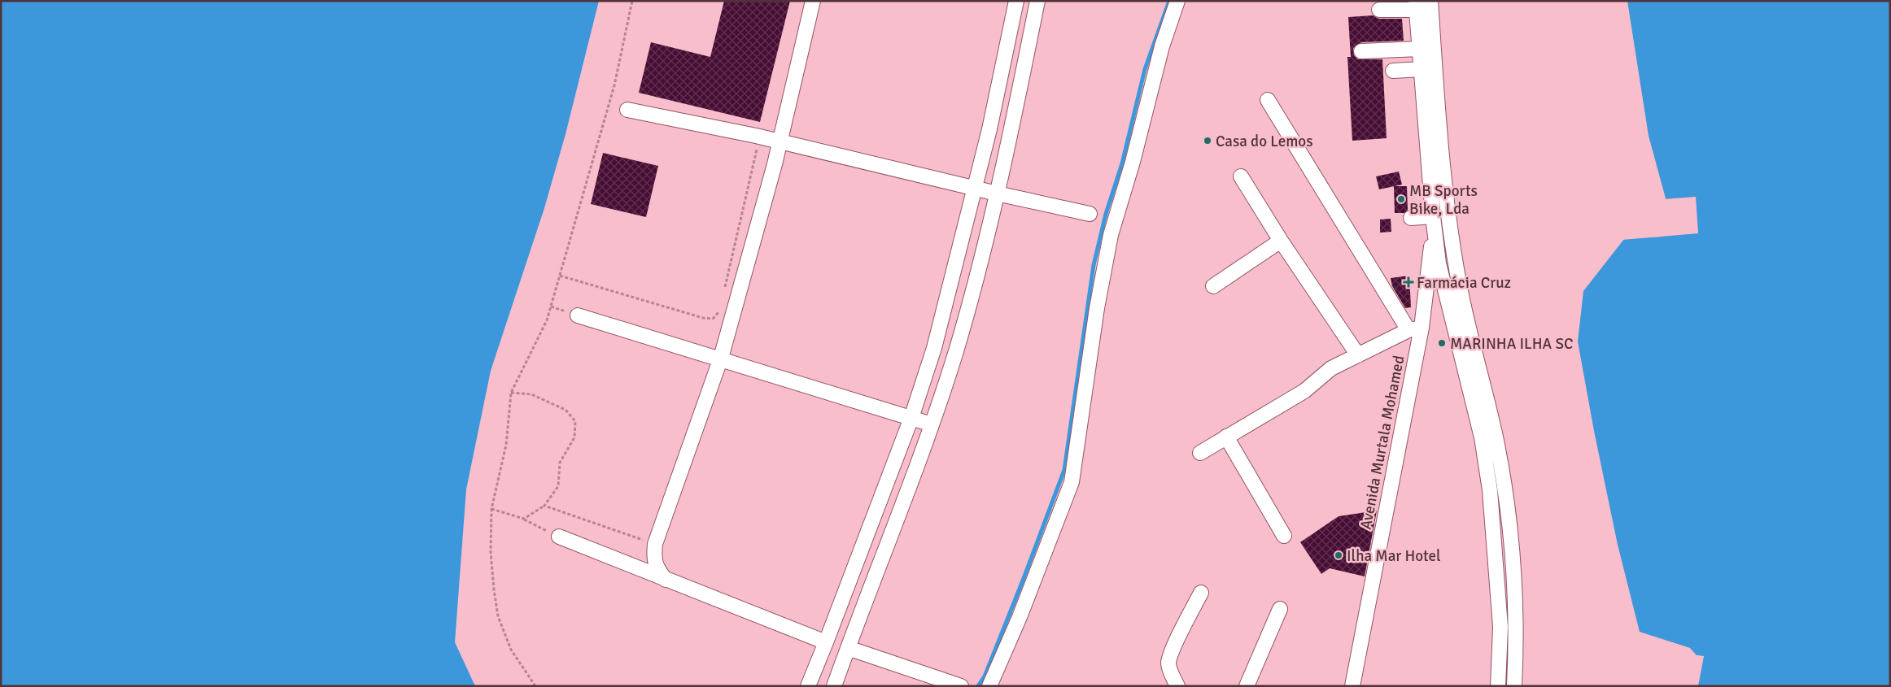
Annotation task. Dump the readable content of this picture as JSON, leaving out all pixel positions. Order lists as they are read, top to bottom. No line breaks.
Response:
{"streets":{"street":["Avenida Murtala Mohamed"]},"places":{"other":["Casa do Lemos","MB Sports Bike, Lda","MARINHA ILHA SC","Ilha Mar Hotel"],"health":["Farmácia Cruz"]}}
